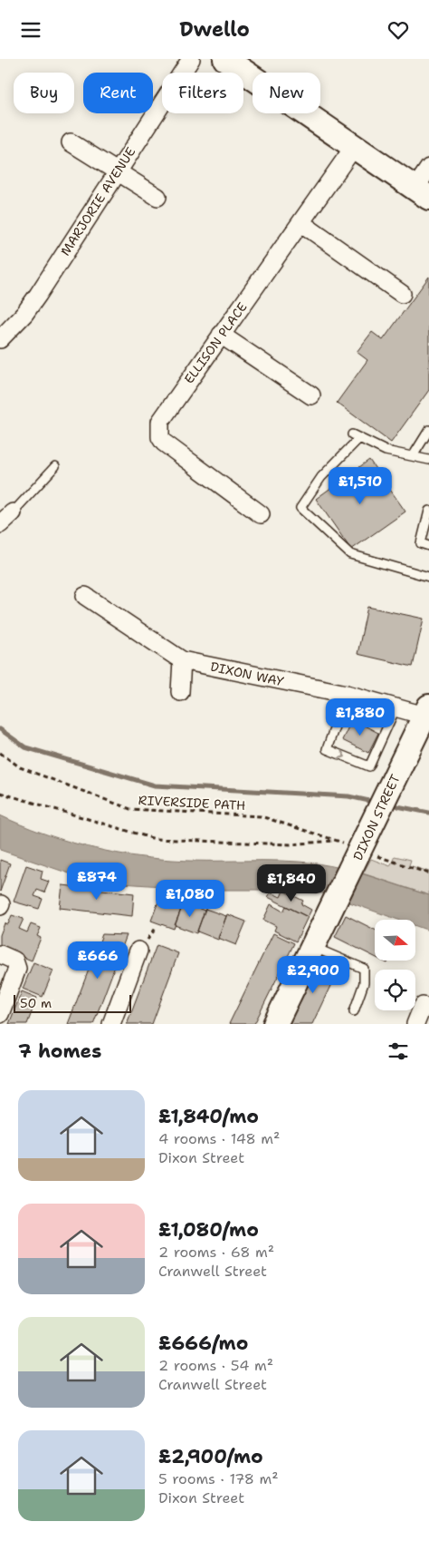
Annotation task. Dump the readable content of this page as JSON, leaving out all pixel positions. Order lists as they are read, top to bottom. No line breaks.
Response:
{"streets":{"street":["MARJORIE AVENUE","ELLISON PLACE","DIXON WAY","DIXON STREET"],"path":["RIVERSIDE PATH"]},"crossings":[["DIXON WAY","DIXON STREET"]],"scale_bar":"50 m","north":"right","page":{"header":"Dwello","chip":["Buy","Rent","Filters","New"],"price":["£1,510","£1,880","£874","£1,840","£1,080","£666","£2,900"],"scale":"50 m","heading":"7 homes","list":[{"name":"£1,840/mo","note":"4 rooms · 148 m² · Dixon Street"},{"name":"£1,080/mo","note":"2 rooms · 68 m² · Cranwell Street"},{"name":"£666/mo","note":"2 rooms · 54 m² · Cranwell Street"},{"name":"£2,900/mo","note":"5 rooms · 178 m² · Dixon Street"}]}}
